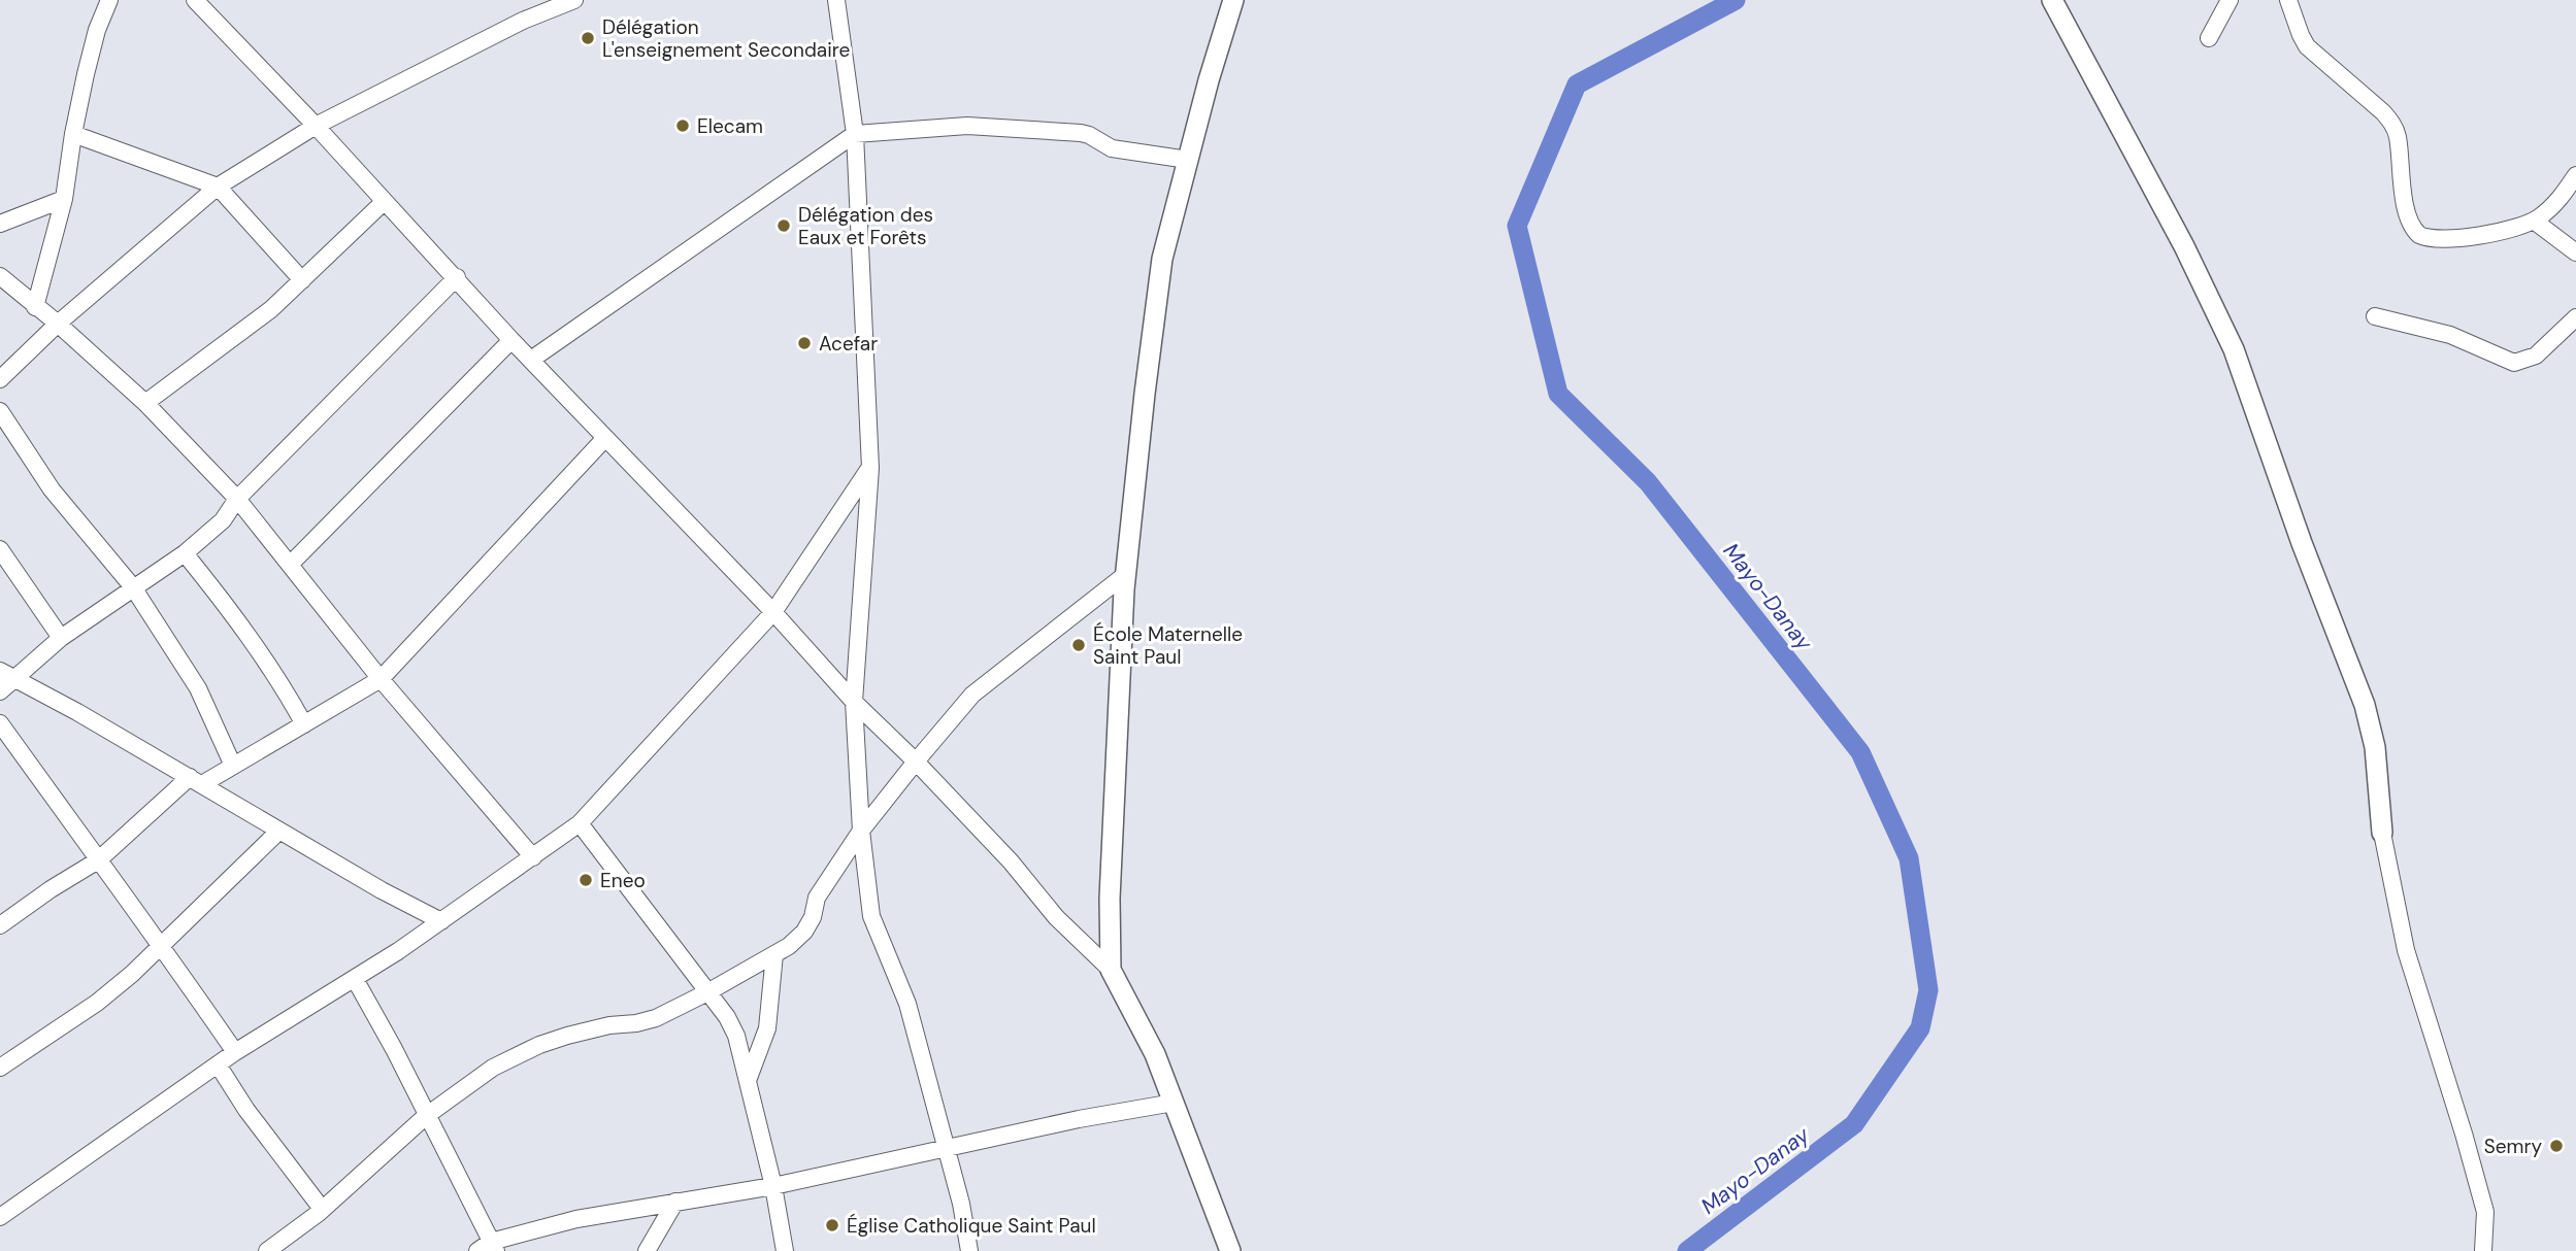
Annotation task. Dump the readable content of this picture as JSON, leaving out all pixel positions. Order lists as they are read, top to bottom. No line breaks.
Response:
{"water":["Mayo-Danay"],"places":["Délégation L'enseignement Secondaire","Elecam","Délégation des Eaux et Forêts","Acefar","École Maternelle Saint Paul","Eneo","Semry","Église Catholique Saint Paul"]}
